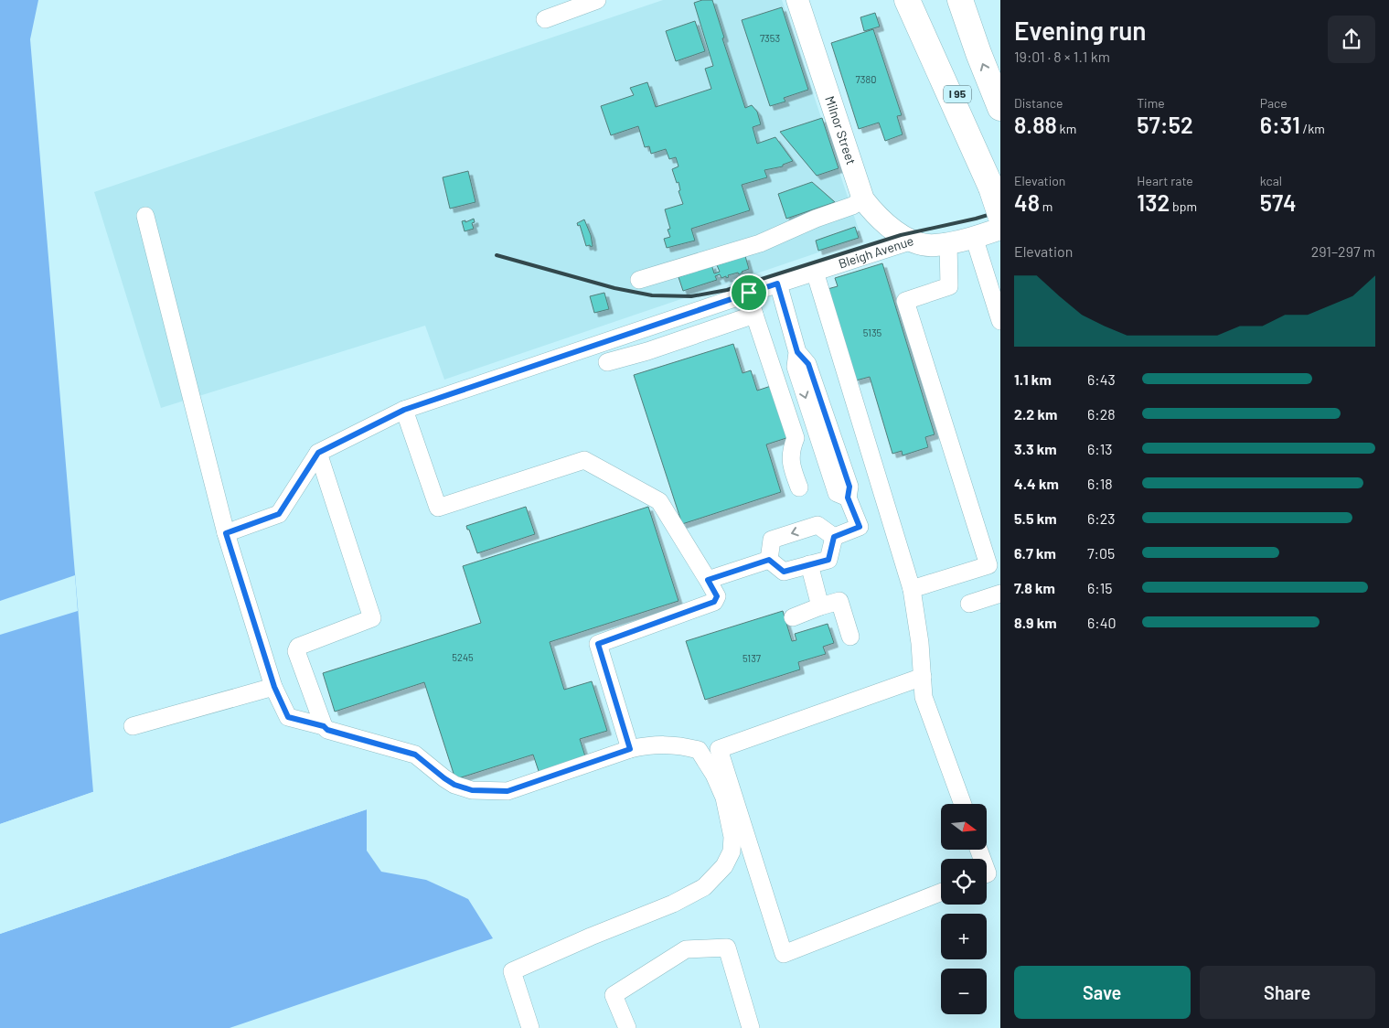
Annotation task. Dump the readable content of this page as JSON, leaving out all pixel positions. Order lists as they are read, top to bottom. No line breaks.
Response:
{"streets":{"highway":["I 95"],"main road":["Milnor Street","Bleigh Avenue"]},"crossings":[["Milnor Street","Bleigh Avenue"]],"house_numbers":["7353","7380","5135","5245","5137"],"north":"right","page":{"heading":["Evening run","19:01 · 8 × 1.1 km"],"stats":[["Distance","8.88 km"],["Time","57:52"],["Pace","6:31 /km"],["Elevation","48 m"],["Heart rate","132 bpm"],["kcal","574"]],"chart":["Elevation","291–297 m"],"list":[{"name":"1.1 km","note":"6:43"},{"name":"2.2 km","note":"6:28"},{"name":"3.3 km","note":"6:13"},{"name":"4.4 km","note":"6:18"},{"name":"5.5 km","note":"6:23"},{"name":"6.7 km","note":"7:05"},{"name":"7.8 km","note":"6:15"},{"name":"8.9 km","note":"6:40"}],"map_buttons":["+","−"],"buttons":["Save","Share"]}}
